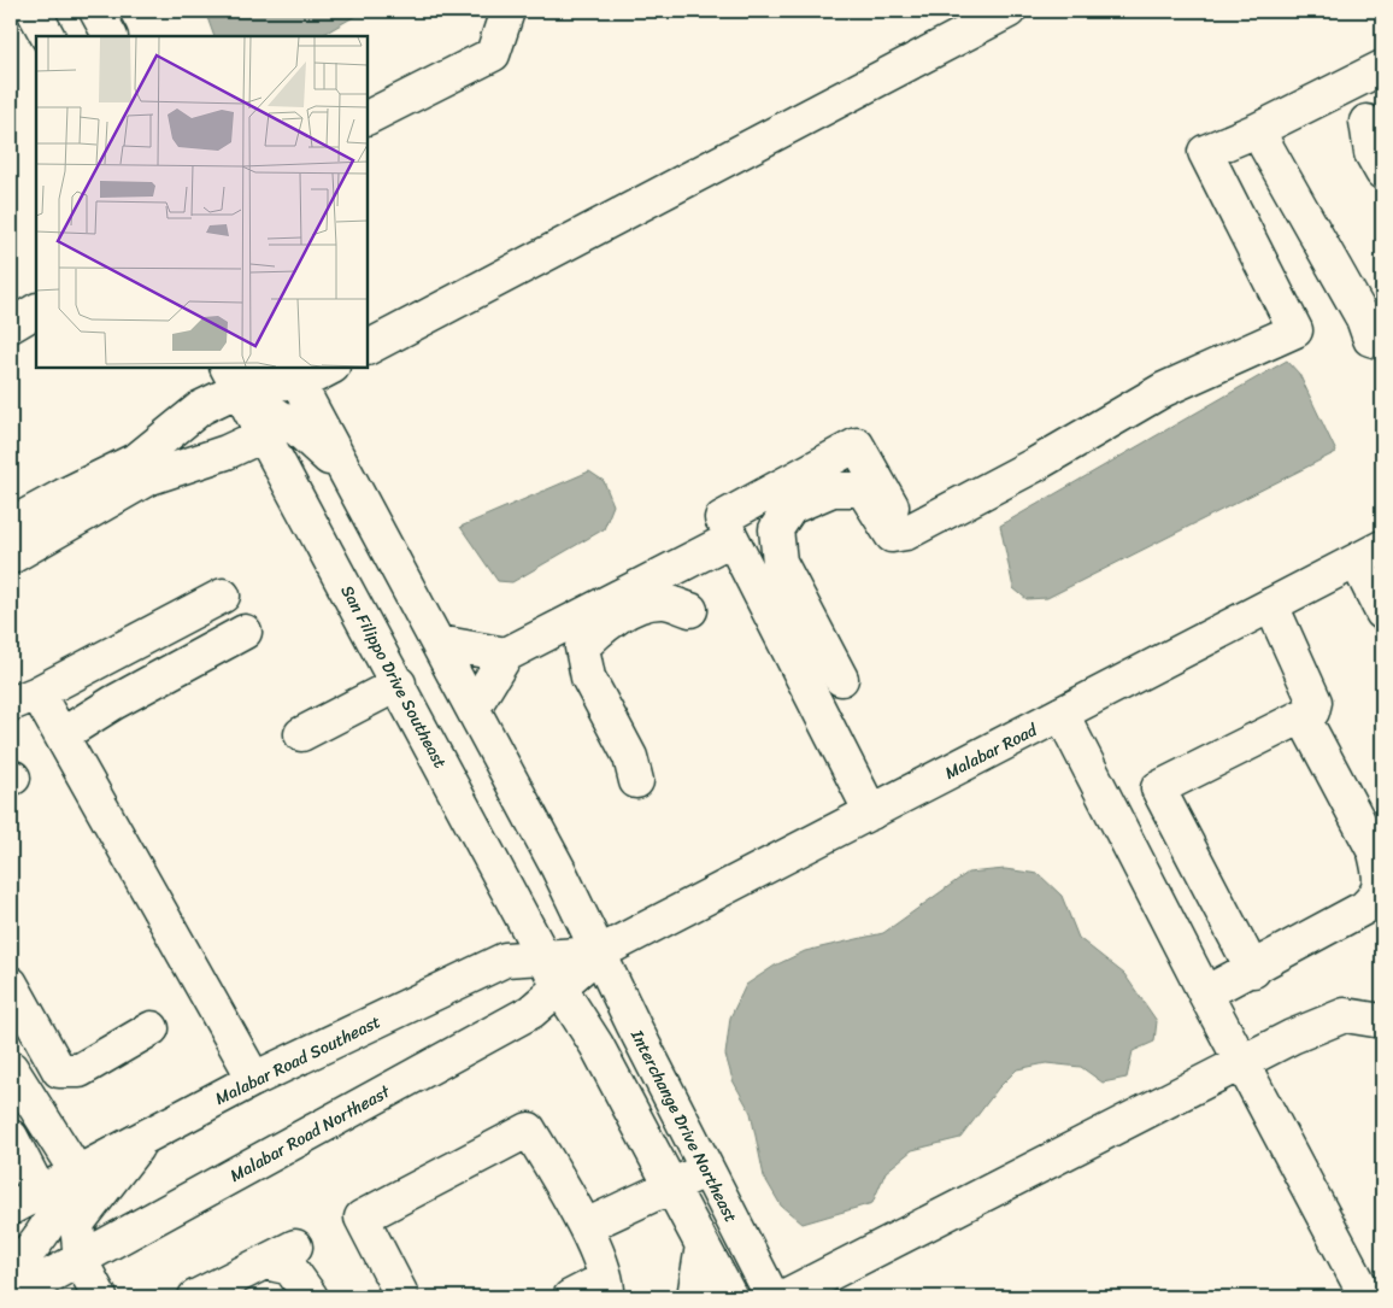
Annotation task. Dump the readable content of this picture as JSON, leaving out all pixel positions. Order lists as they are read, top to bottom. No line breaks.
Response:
{"streets":{"main road":["San Filippo Drive Southeast","Malabar Road","Malabar Road Southeast","Interchange Drive Northeast","Malabar Road Northeast"]},"crossings":[["San Filippo Drive Southeast","Malabar Road Southeast"],["San Filippo Drive Southeast","Malabar Road Northeast"],["Malabar Road","Malabar Road Southeast"],["Malabar Road","Interchange Drive Northeast"],["Malabar Road","Malabar Road Northeast"],["Malabar Road Southeast","Interchange Drive Northeast"],["Malabar Road Southeast","Malabar Road Northeast"],["Interchange Drive Northeast","Malabar Road Northeast"]]}
